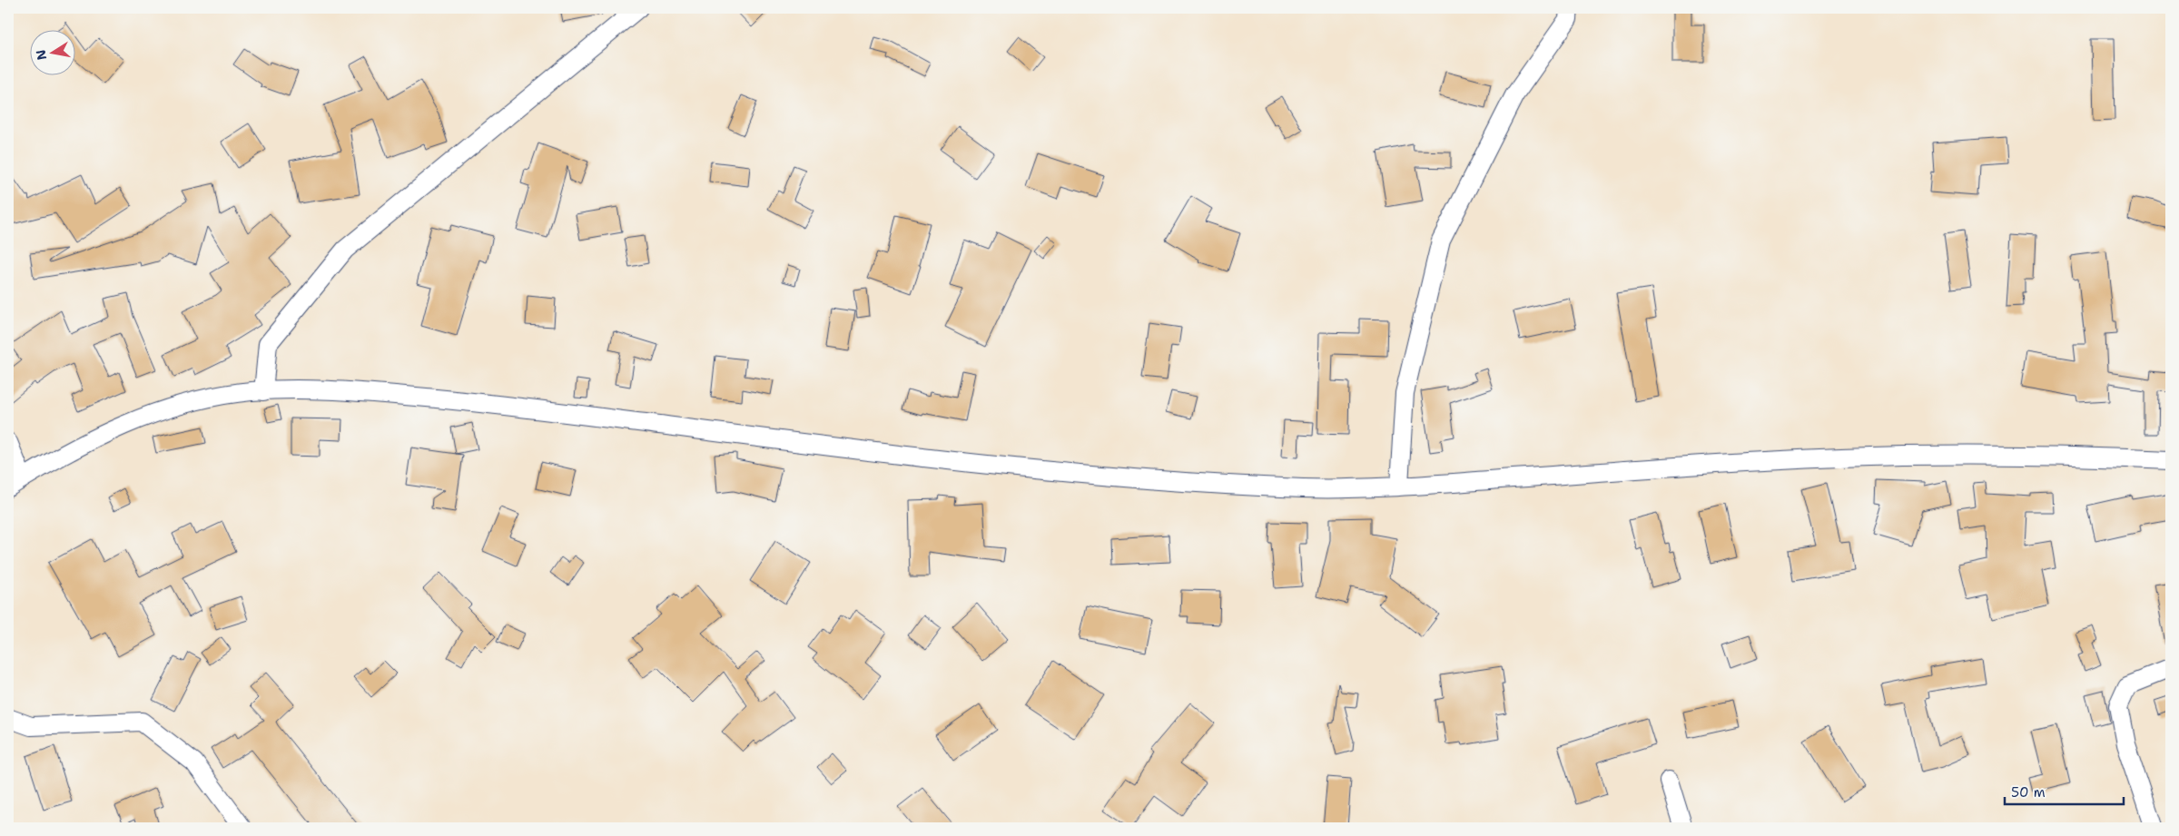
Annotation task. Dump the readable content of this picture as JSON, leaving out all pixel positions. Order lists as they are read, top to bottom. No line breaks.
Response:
{"scale_bar":"50 m","north":"left"}
